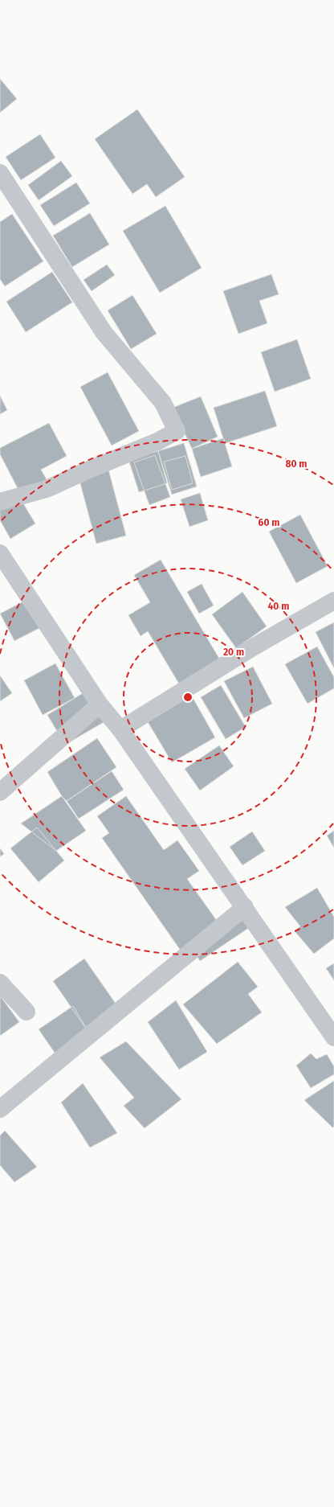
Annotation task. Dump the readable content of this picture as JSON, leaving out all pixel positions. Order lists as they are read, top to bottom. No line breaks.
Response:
{"rings":["80 m","60 m","40 m","20 m"]}
